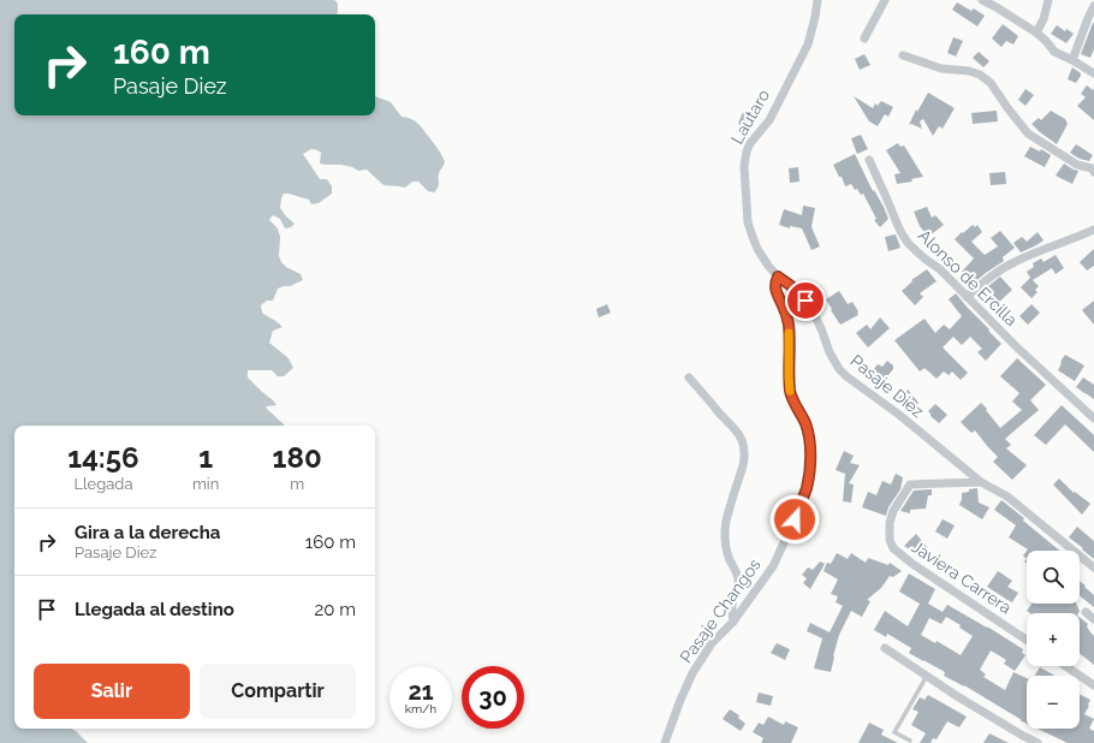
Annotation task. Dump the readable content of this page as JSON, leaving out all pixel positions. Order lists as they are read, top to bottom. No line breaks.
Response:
{"streets":{"street":["Lautaro","Alonso de Ercilla","Pasaje Diez","Javiera Carrera","Pasaje Changos"]},"crossings":[["Lautaro","Pasaje Diez"],["Lautaro","Pasaje Changos"],["Pasaje Diez","Javiera Carrera"],["Pasaje Diez","Pasaje Changos"]],"page":{"turn":["160 m","Pasaje Diez"],"eta":["14:56","Llegada","1","min","180","m"],"list":[{"name":"Gira a la derecha","note":"Pasaje Diez","value":"160 m"},{"name":"Llegada al destino","value":"20 m"}],"map_buttons":["+","−"],"buttons":["Salir","Compartir"],"speed":"21 km/h","limit":"30"}}
